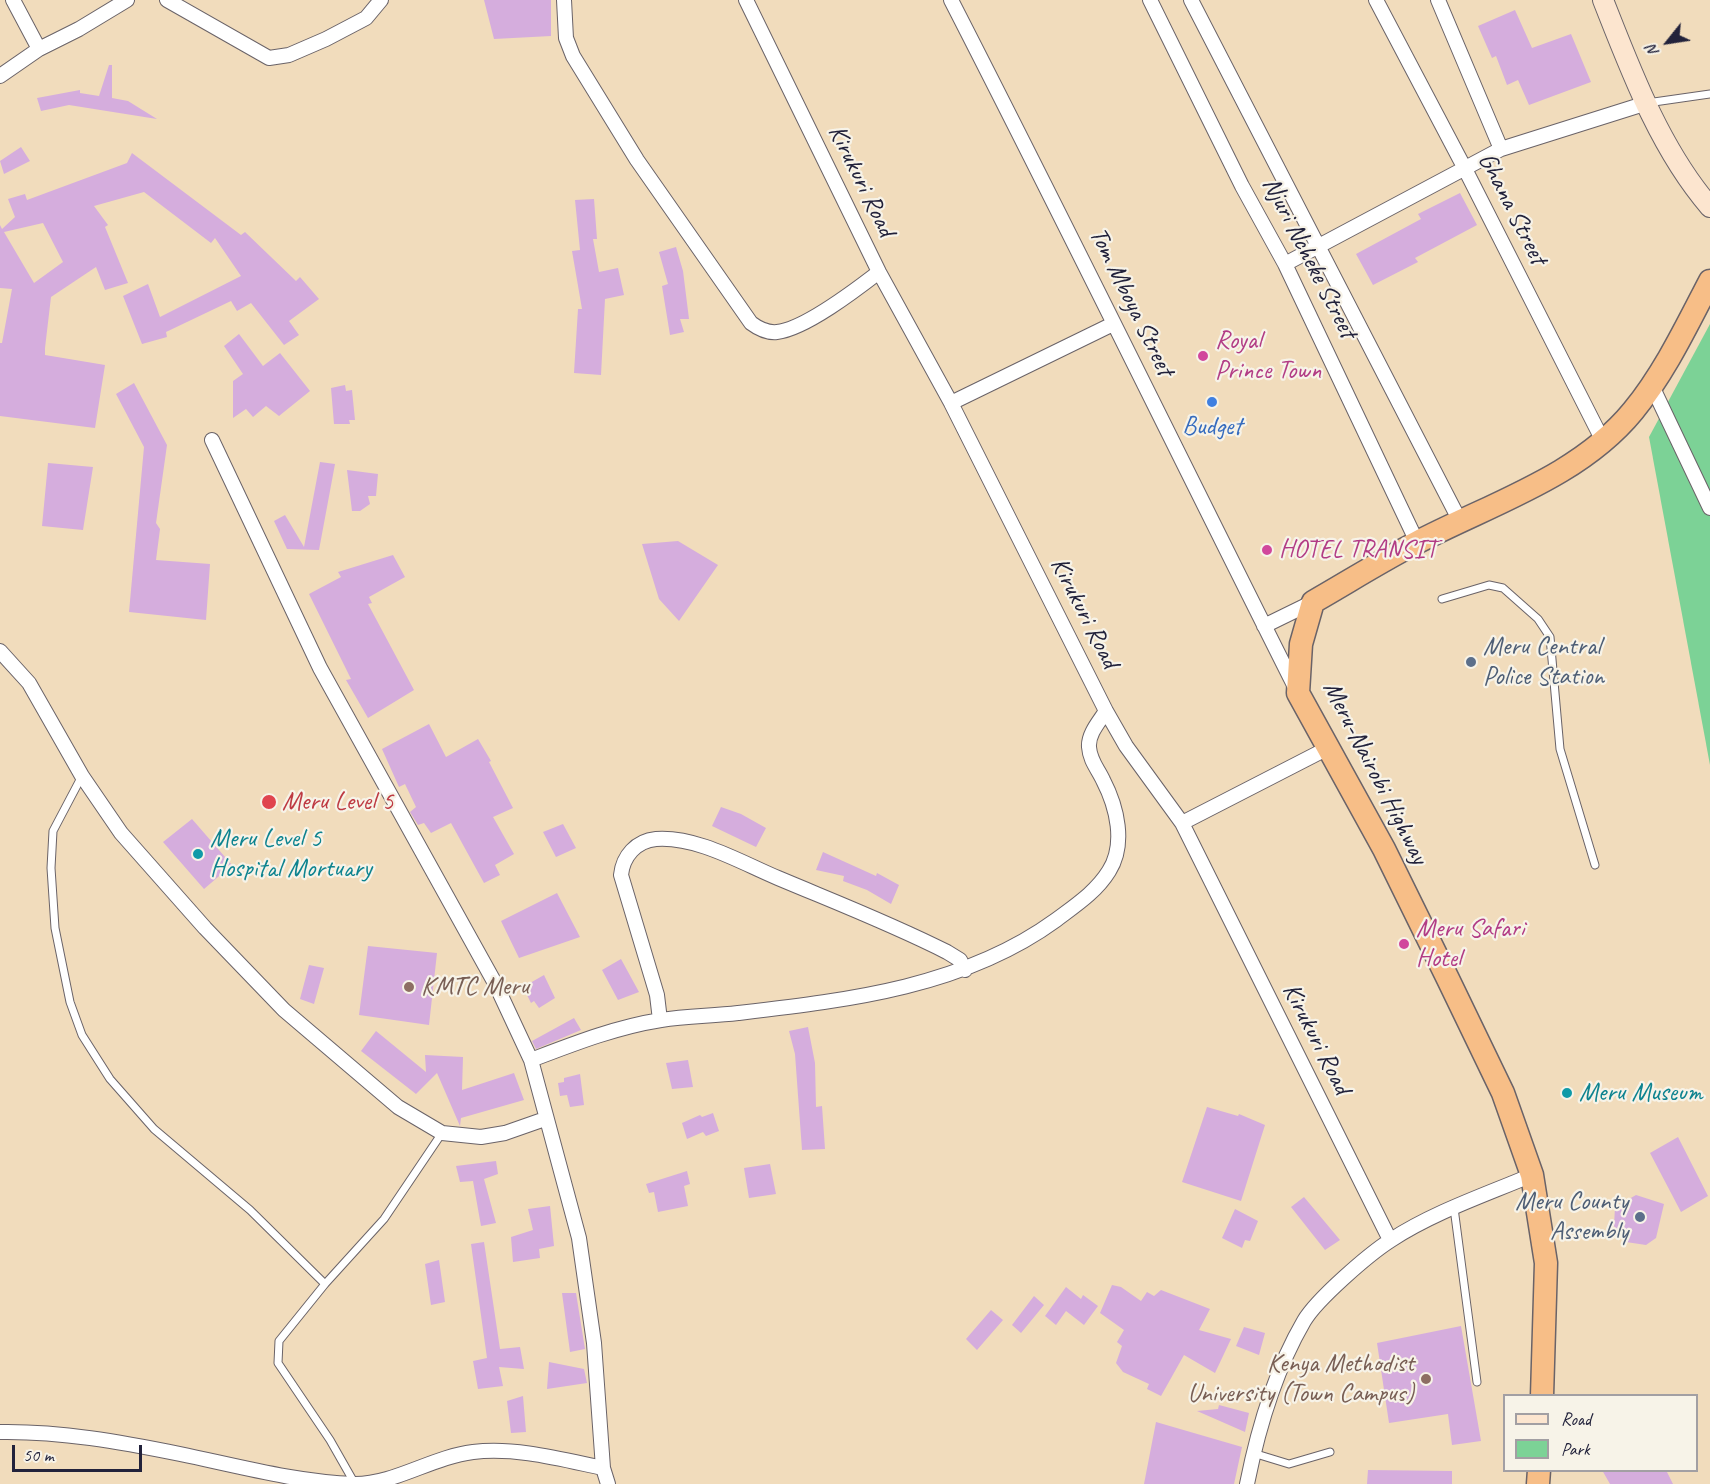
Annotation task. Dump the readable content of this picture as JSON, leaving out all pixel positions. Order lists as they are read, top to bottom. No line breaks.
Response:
{"streets":{"highway":["Meru-Nairobi Highway"],"street":["Kirukuri Road","Ghana Street","Njuri Ncheke Street","Tom Mboya Street"]},"crossings":[["Tom Mboya Street","Meru-Nairobi Highway"]],"places":["Royal Prince Town","Budget","HOTEL TRANSIT","Meru Central Police Station","Meru Level 5","Meru Level 5 Hospital Mortuary","Meru Safari Hotel","KMTC Meru","Meru Museum","Meru County Assembly","Kenya Methodist University (Town Campus)"],"legend":["Road","Park"],"scale_bar":"50 m","north":"bottom left"}
